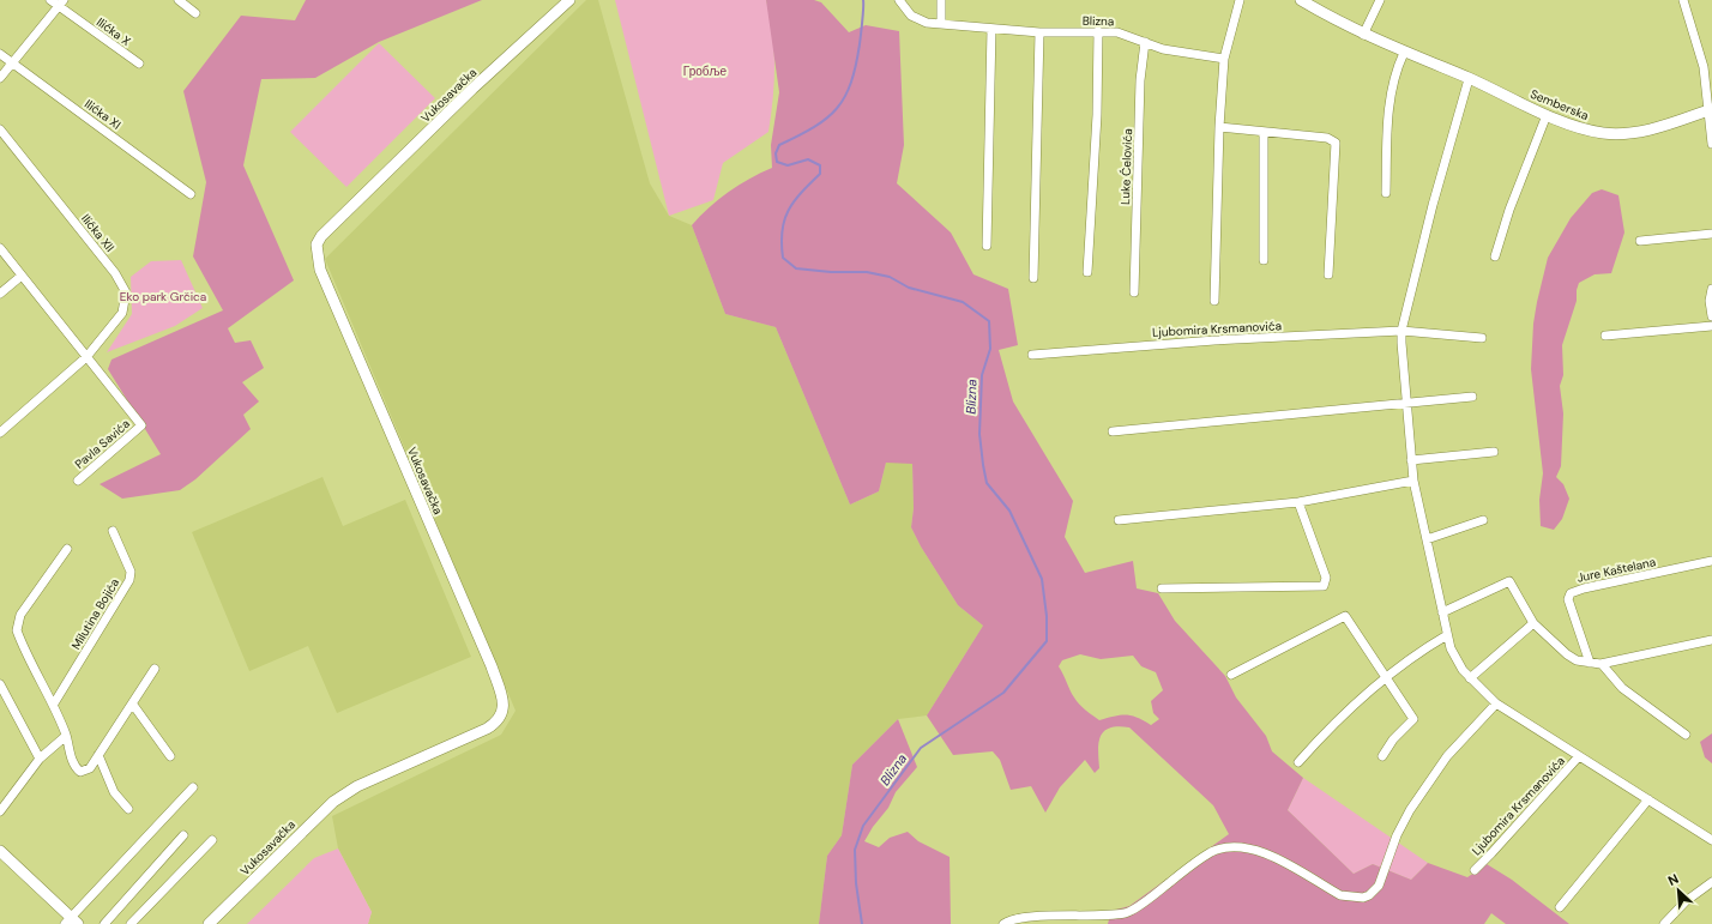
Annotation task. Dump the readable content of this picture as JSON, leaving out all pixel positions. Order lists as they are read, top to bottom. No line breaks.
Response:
{"streets":{"street":["Blizna","Ilićka X","Vukosavačka","Semberska","Ilićka XI","Luke Ćelovića","Ilićka XII","Ljubomira Krsmanovića","Pavla Savića","Jure Kaštelana","Milutina Bojića"]},"crossings":[["Blizna","Luke Ćelovića"],["Semberska","Ljubomira Krsmanovića"],["Ilićka XII","Pavla Savića"]],"water":["Blizna"],"parks":["Гробље","Eko park Grčica"],"north":"top left"}
